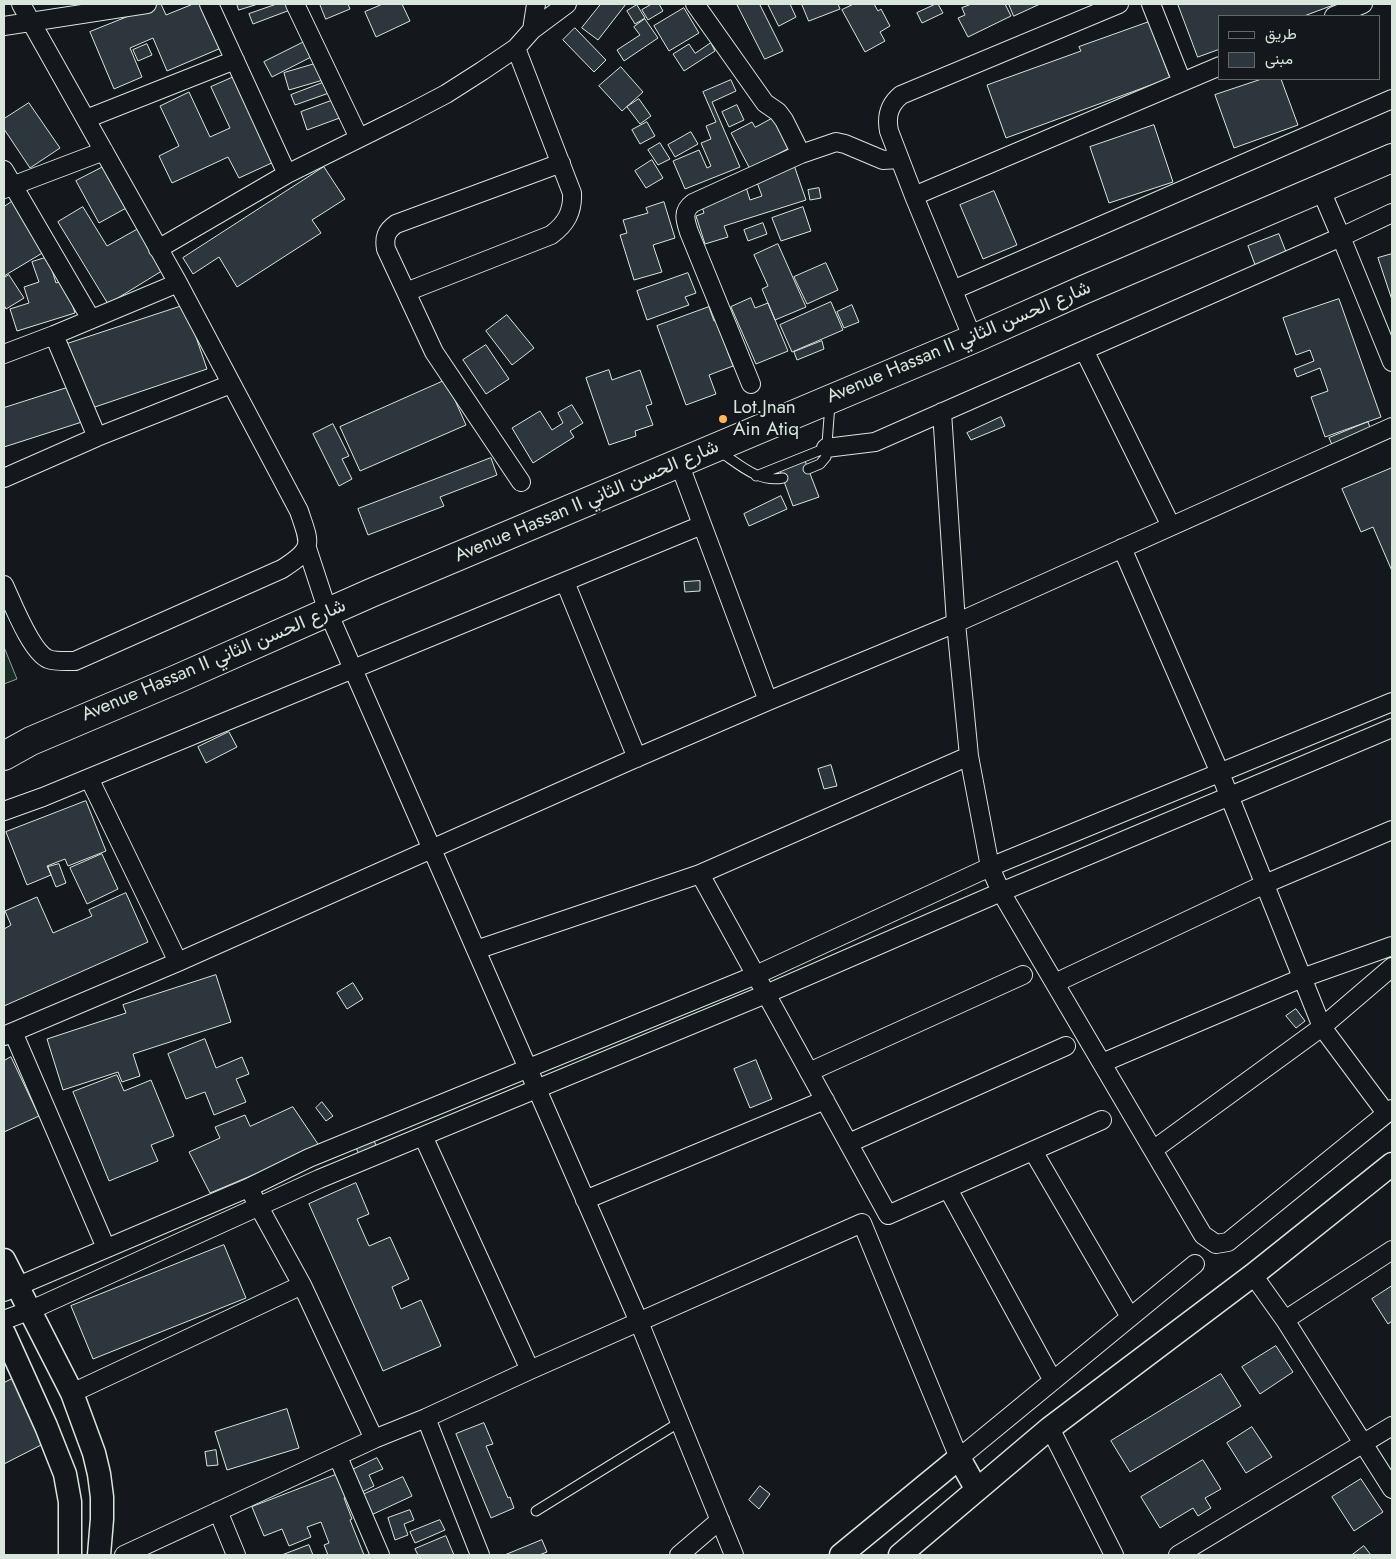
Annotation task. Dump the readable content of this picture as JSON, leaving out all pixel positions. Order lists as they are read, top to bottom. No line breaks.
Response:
{"streets":{"main road":["Avenue Hassan II شارع الحسن الثاني"]},"places":["Lot.Jnan Ain Atiq"],"legend":["طريق","مبنى"]}
